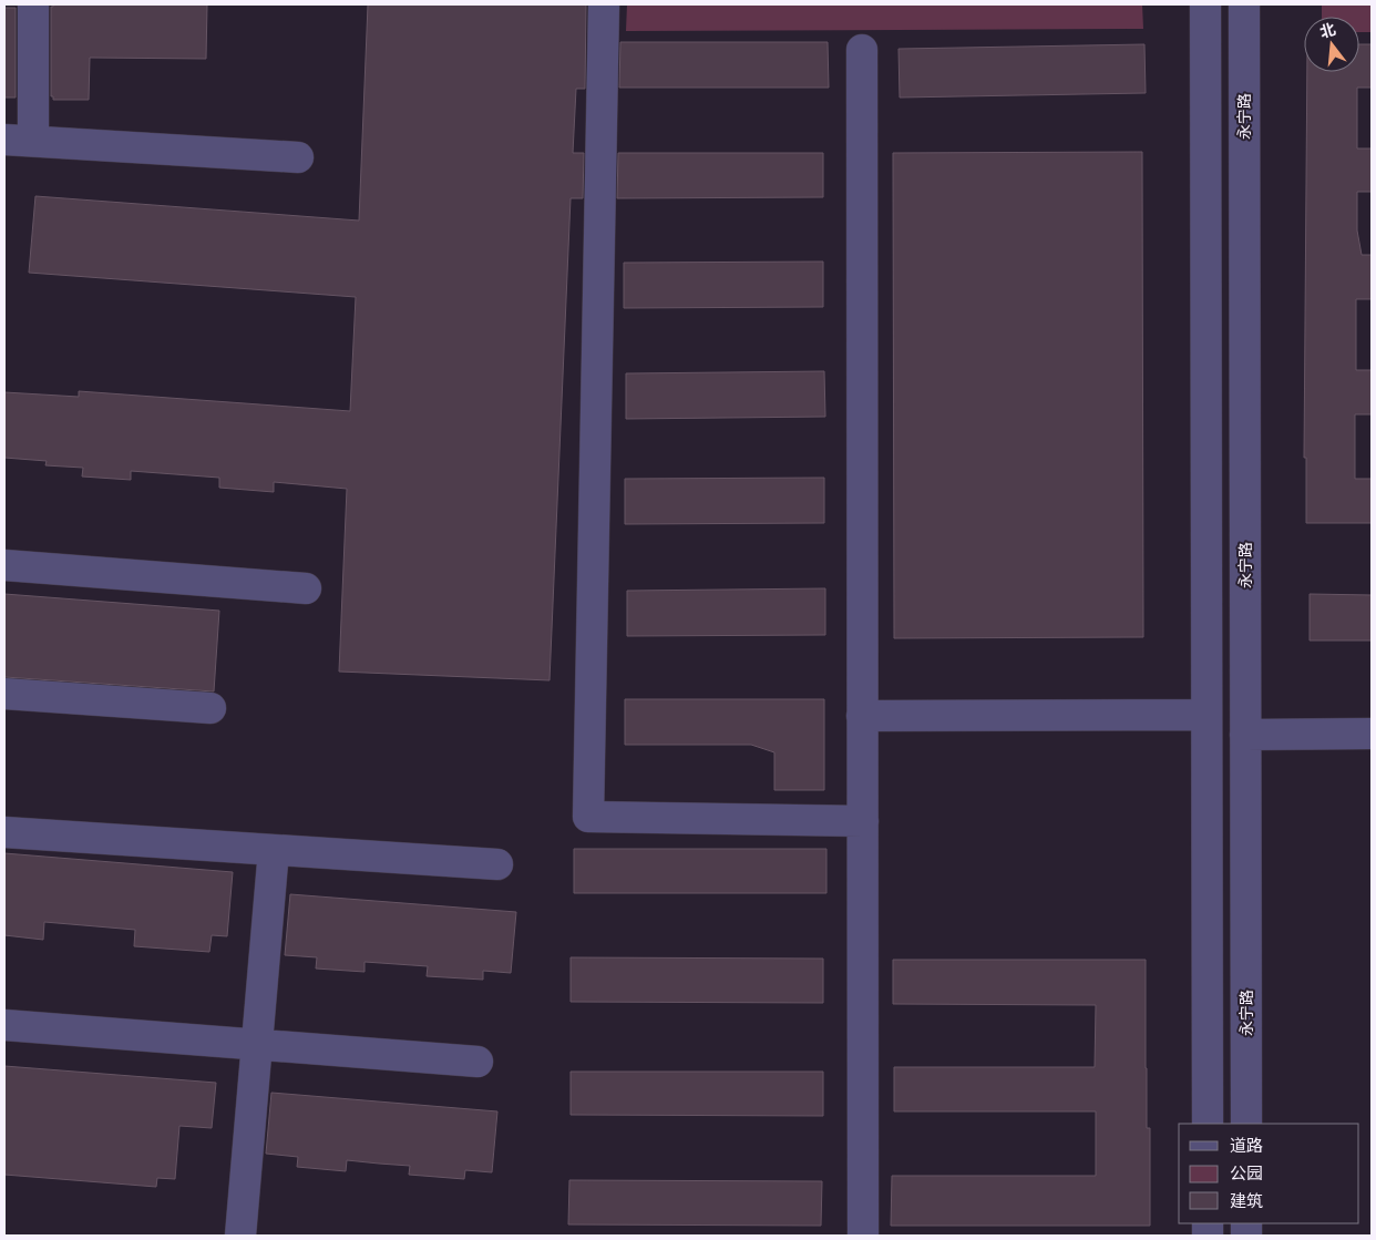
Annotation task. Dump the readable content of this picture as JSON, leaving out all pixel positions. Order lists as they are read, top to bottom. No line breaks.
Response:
{"streets":{"street":["永宁路"]},"legend":["道路","公园","建筑"],"north":"top"}
